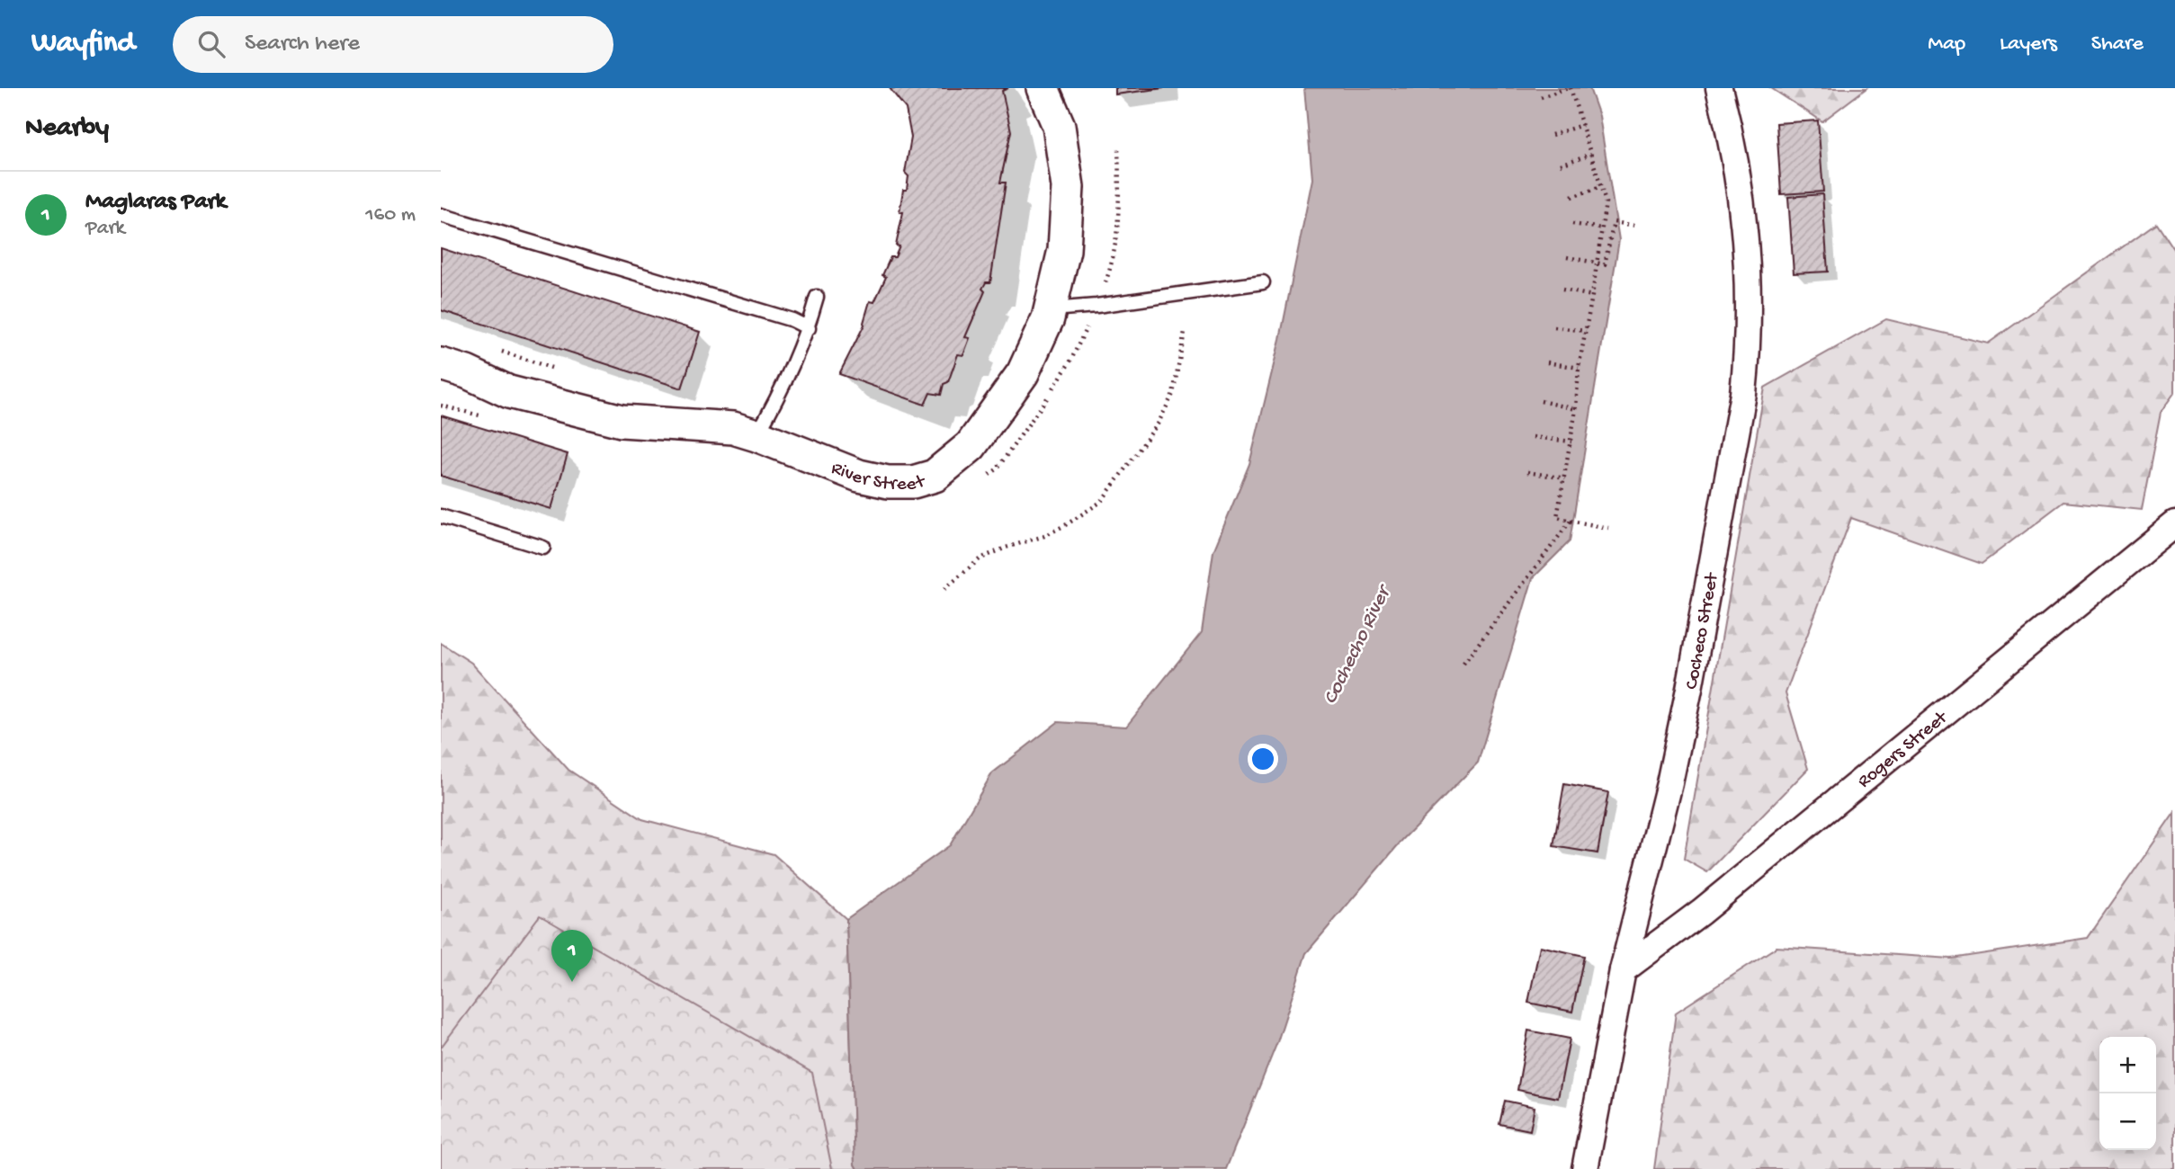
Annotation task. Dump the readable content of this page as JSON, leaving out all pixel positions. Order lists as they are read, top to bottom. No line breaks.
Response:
{"streets":{"street":["River Street","Cocheco Street","Rogers Street"]},"crossings":[["Cocheco Street","Rogers Street"]],"water":["Cochecho River"],"page":{"header":"Wayfind","search":"Search here","nav":["Map","Layers","Share"],"heading":"Nearby","list":[{"mark":"1","name":"Maglaras Park","note":"Park","value":"160 m"}],"pins":"1","map_buttons":["+","−"]}}
